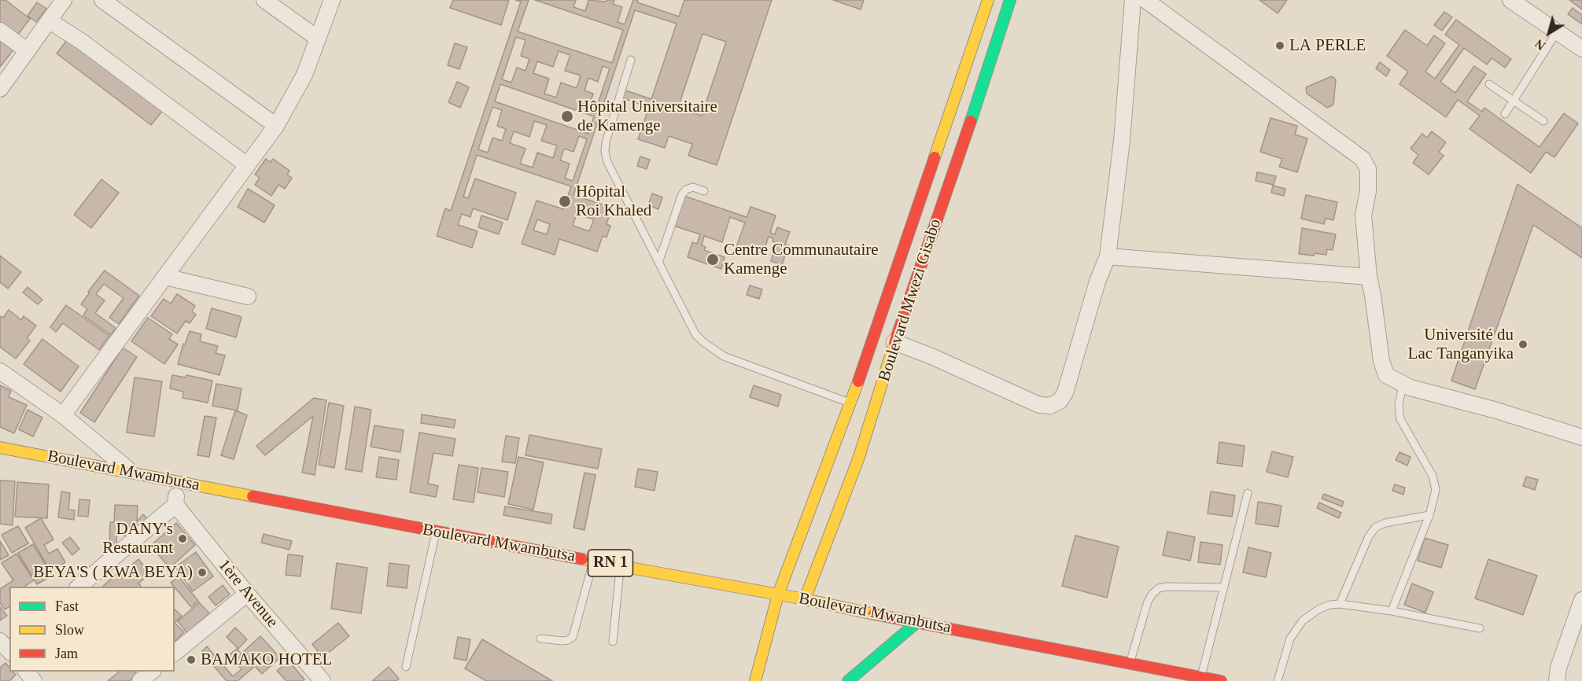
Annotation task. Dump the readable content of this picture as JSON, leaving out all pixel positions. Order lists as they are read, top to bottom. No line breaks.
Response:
{"streets":{"main road":["Boulevard Mwezi Gisabo","Boulevard Mwambutsa","RN 1"],"street":["1ère Avenue"]},"crossings":[["Boulevard Mwezi Gisabo","Boulevard Mwambutsa"]],"places":["LA PERLE","Hôpital Universitaire de Kamenge","Hôpital Roi Khaled","Centre Communautaire Kamenge","Université du Lac Tanganyika","DANY's Restaurant","BEYA'S ( KWA BEYA)","BAMAKO HOTEL"],"legend":["Fast","Slow","Jam"],"north":"bottom left"}
